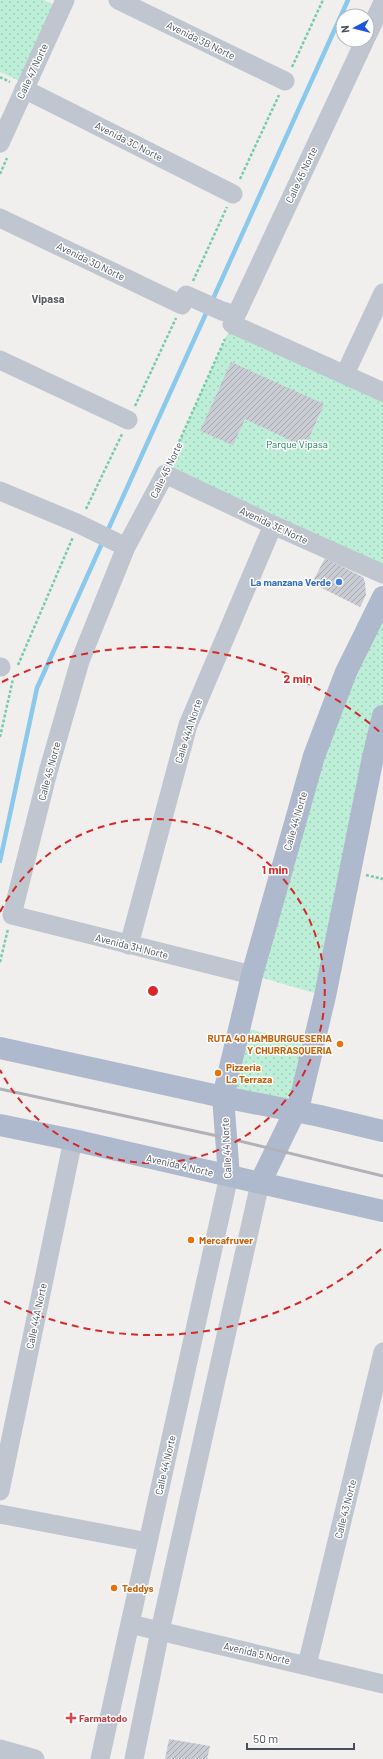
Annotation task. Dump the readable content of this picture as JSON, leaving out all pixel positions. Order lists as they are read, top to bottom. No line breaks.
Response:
{"streets":{"main road":["Calle 44 Norte","Avenida 4 Norte"],"street":["Avenida 3B Norte","Calle 47 Norte","Avenida 3C Norte","Calle 45 Norte","Avenida 3D Norte","Avenida 3E Norte","Calle 44A Norte","Avenida 3H Norte","Calle 43 Norte","Avenida 5 Norte"]},"crossings":[["Calle 47 Norte","Avenida 3C Norte"],["Calle 45 Norte","Avenida 3D Norte"],["Calle 45 Norte","Avenida 3E Norte"],["Calle 45 Norte","Avenida 3H Norte"],["Avenida 3E Norte","Calle 44A Norte"],["Calle 44A Norte","Avenida 3H Norte"],["Calle 44A Norte","Avenida 4 Norte"],["Calle 44 Norte","Avenida 3H Norte"],["Calle 44 Norte","Avenida 4 Norte"],["Calle 44 Norte","Avenida 5 Norte"],["Calle 43 Norte","Avenida 5 Norte"]],"districts":["Vipasa"],"parks":["Parque Vipasa"],"places":{"other":["La manzana Verde","RUTA 40 HAMBURGUESERIA Y CHURRASQUERIA","Pizzeria La Terraza","Mercafruver","Teddys"],"health":["Farmatodo"]},"scale_bar":"50 m","north":"left","rings":["2 min","1 min"]}
